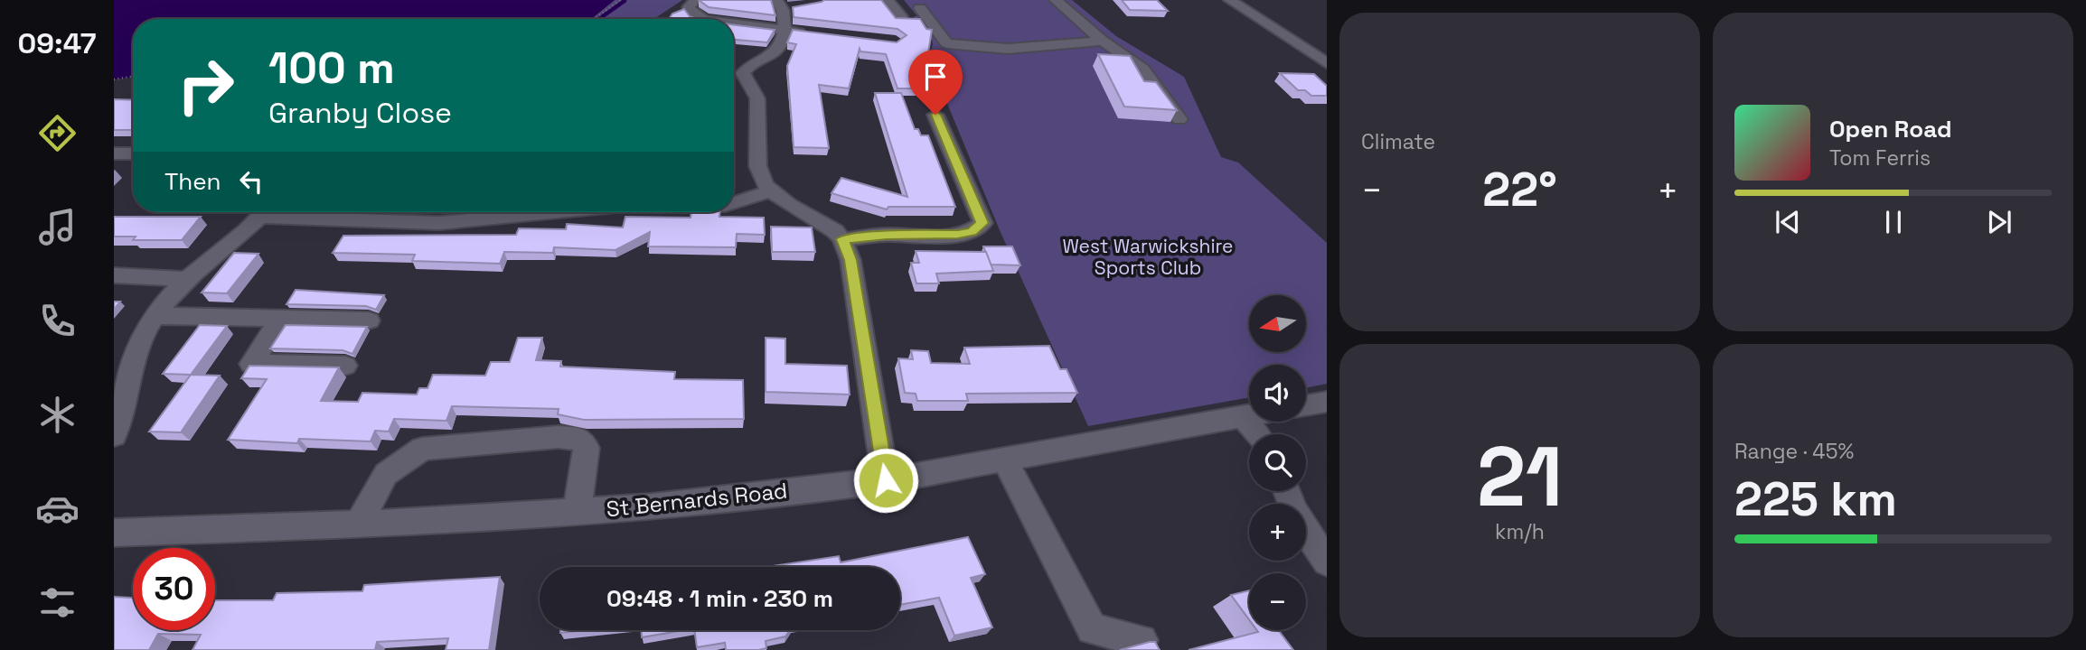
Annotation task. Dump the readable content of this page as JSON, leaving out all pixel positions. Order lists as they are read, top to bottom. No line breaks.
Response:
{"streets":{"street":["St Bernards Road"]},"parks":["West Warwickshire Sports Club"],"north":"left","page":{"tabs":"09:47","tile":["Climate",["21","km/h"],["Range · 45%","225 km"]],"turn":["100 m","Granby Close"],"song":["Open Road","Tom Ferris"],"then":"Then","heat":["−","22°","+"],"map_buttons":["+","−"],"limit":"30","trip":"09:48 · 1 min · 230 m"}}
